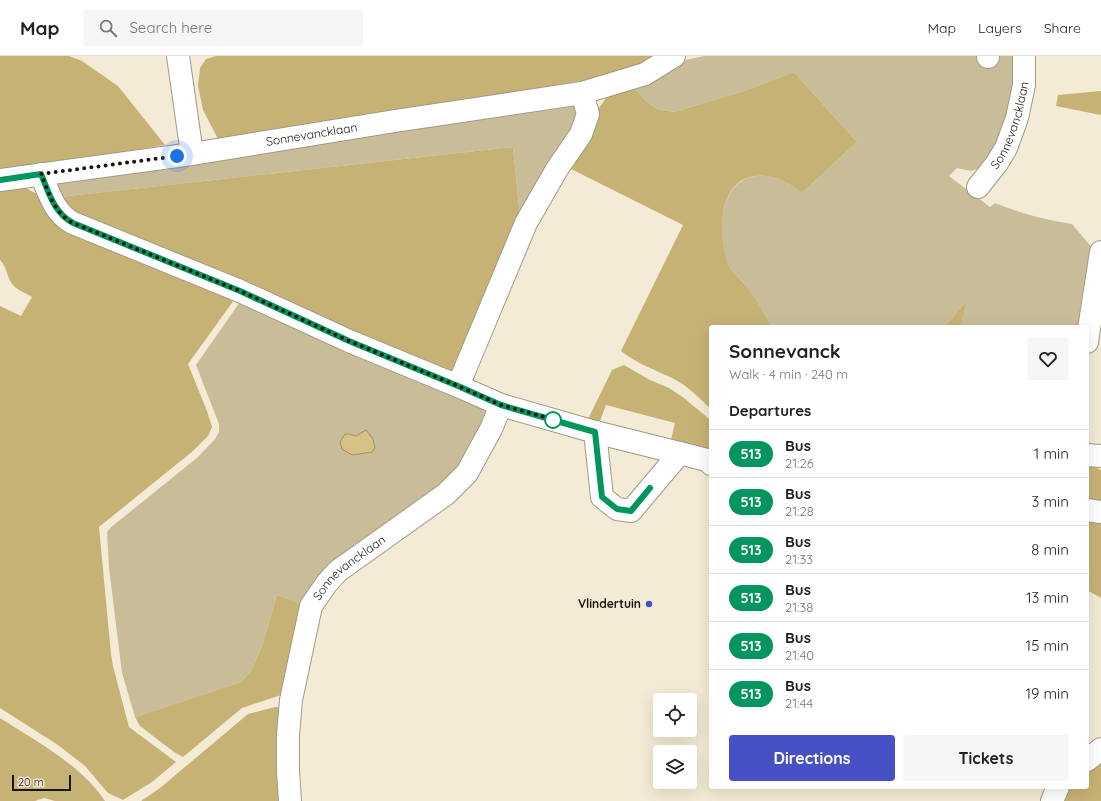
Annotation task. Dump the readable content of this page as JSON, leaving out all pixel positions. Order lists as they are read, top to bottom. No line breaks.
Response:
{"streets":{"street":["Sonnevancklaan"]},"places":["Vlindertuin"],"lines":["bus line 513"],"scale_bar":"20 m","page":{"header":"Map","search":"Search here","nav":["Map","Layers","Share"],"heading":[["Sonnevanck","Walk · 4 min · 240 m"],"Departures"],"list":[{"mark":"513","name":"Bus","note":"21:26","value":"1 min"},{"mark":"513","name":"Bus","note":"21:28","value":"3 min"},{"mark":"513","name":"Bus","note":"21:33","value":"8 min"},{"mark":"513","name":"Bus","note":"21:38","value":"13 min"},{"mark":"513","name":"Bus","note":"21:40","value":"15 min"},{"mark":"513","name":"Bus","note":"21:44","value":"19 min"}],"buttons":["Directions","Tickets"],"scale":"20 m"}}
